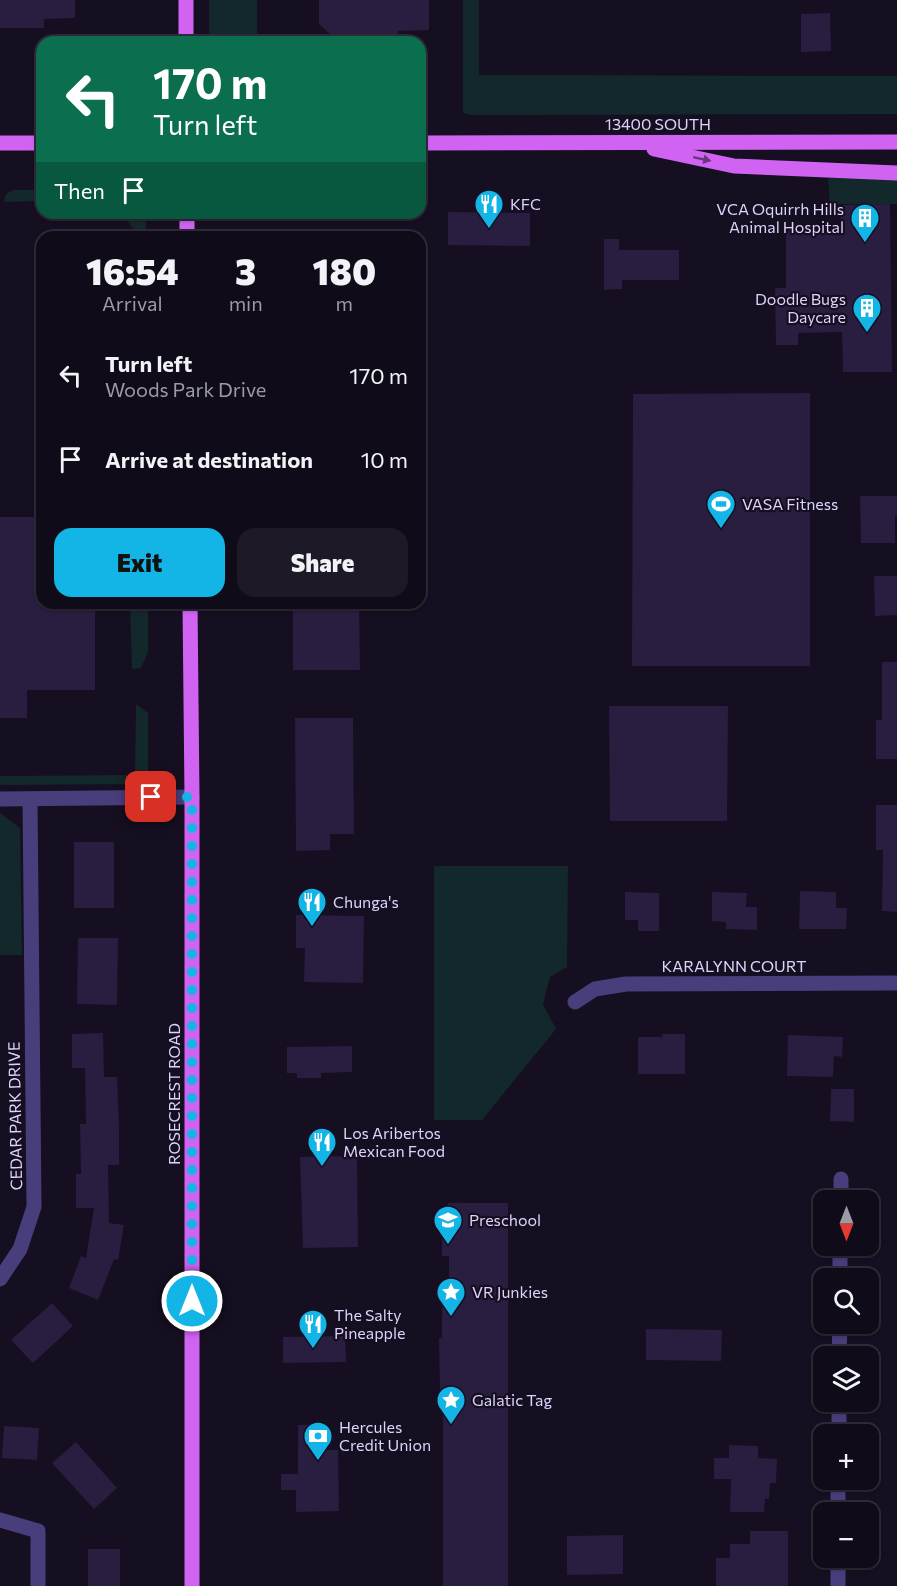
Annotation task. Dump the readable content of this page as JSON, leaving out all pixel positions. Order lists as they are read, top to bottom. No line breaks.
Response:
{"streets":{"main road":["13400 SOUTH","ROSECREST ROAD"],"street":["KARALYNN COURT","CEDAR PARK DRIVE"]},"places":{"restaurant":["KFC","Chunga's","Los Aribertos Mexican Food","The Salty Pineapple"],"building":["VCA Oquirrh Hills Animal Hospital","Doodle Bugs Daycare"],"sports":["VASA Fitness"],"school or university":["Preschool"],"place":["VR Junkies","Galatic Tag"],"bank":["Hercules Credit Union"]},"north":"bottom","page":{"turn":["170 m","Turn left"],"then":"Then","eta":["16:54","Arrival","3","min","180","m"],"list":[{"name":"Turn left","note":"Woods Park Drive","value":"170 m"},{"name":"Arrive at destination","value":"10 m"}],"buttons":["Exit","Share"],"map_buttons":["+","−"]}}
